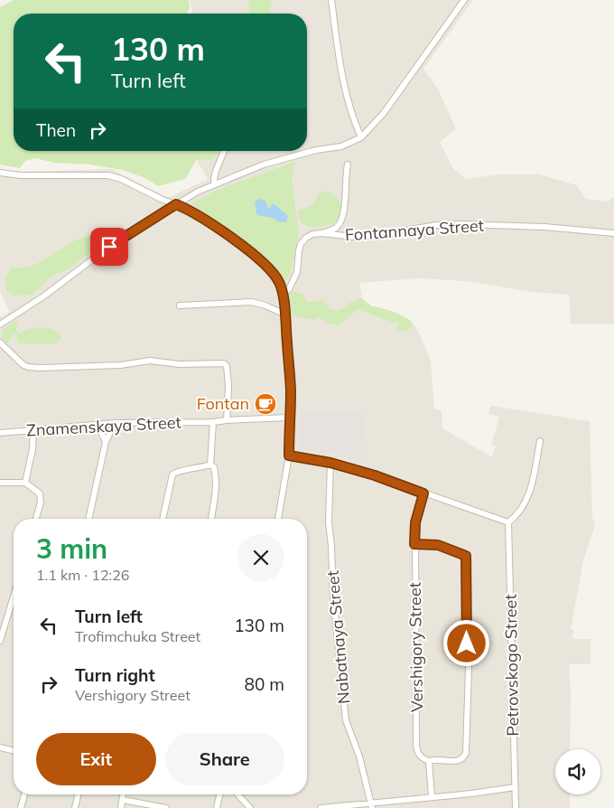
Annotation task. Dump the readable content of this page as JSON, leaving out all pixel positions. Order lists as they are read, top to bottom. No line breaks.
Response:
{"streets":{"street":["Fontannaya Street","Znamenskaya Street","Nabatnaya Street","Vershigory Street","Petrovskogo Street"]},"places":{"cafe":["Fontan"]},"page":{"turn":["130 m","Turn left"],"then":"Then","heading":["3 min","1.1 km · 12:26"],"list":[{"name":"Turn left","note":"Trofimchuka Street","value":"130 m"},{"name":"Turn right","note":"Vershigory Street","value":"80 m"}],"buttons":["Exit","Share"]}}
